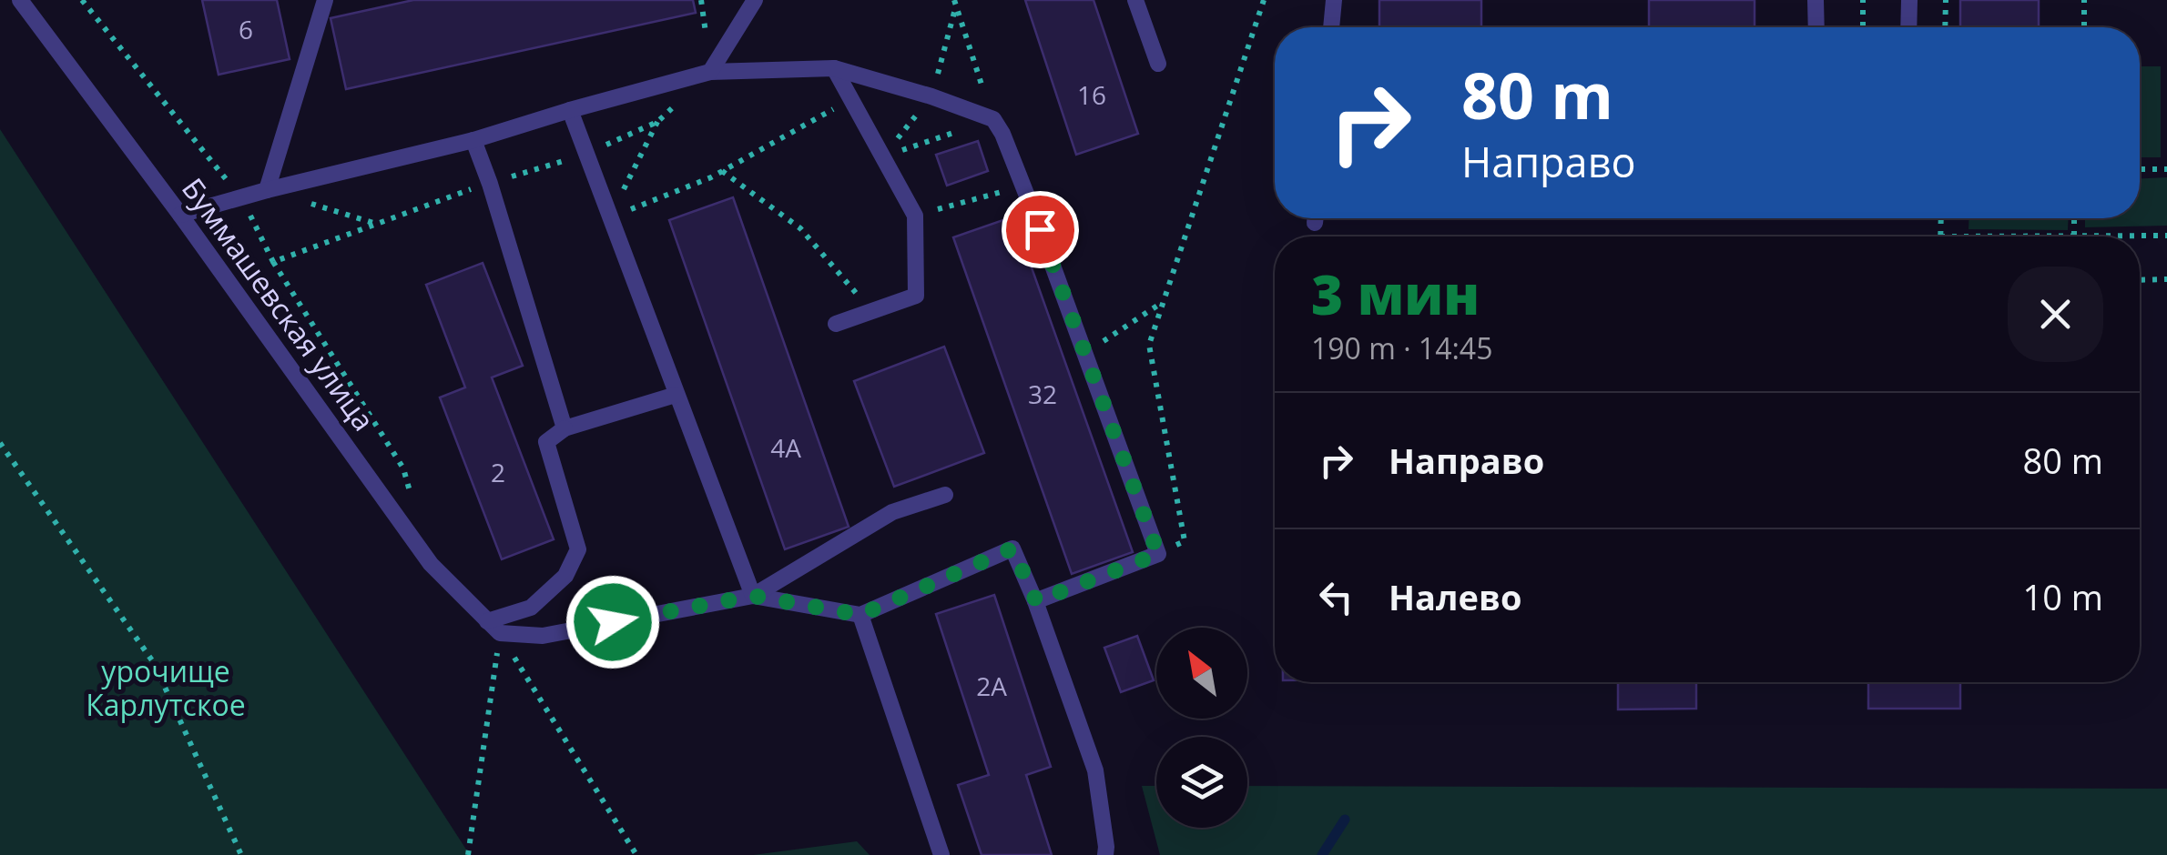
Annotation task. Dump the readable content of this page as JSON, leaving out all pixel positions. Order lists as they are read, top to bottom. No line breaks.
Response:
{"streets":{"lane":["Буммашевская улица"]},"parks":["урочище Карлутское"],"house_numbers":["6","16","32","4А","2","2А"],"north":"top left","page":{"turn":["80 m","Направо"],"heading":["3 мин","190 m · 14:45"],"list":[{"name":"Направо","value":"80 m"},{"name":"Налево","value":"10 m"}]}}
